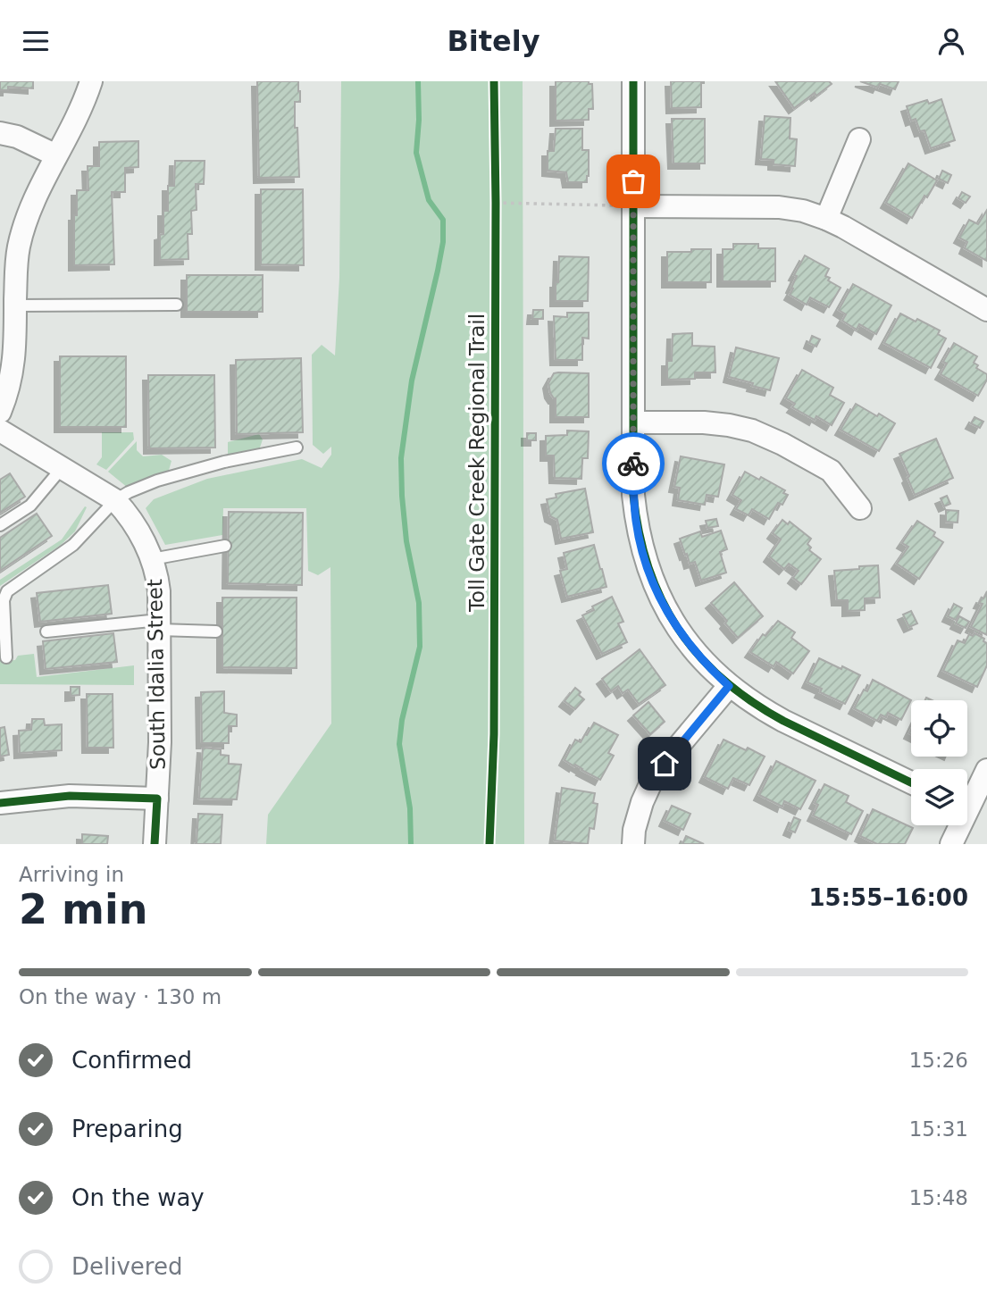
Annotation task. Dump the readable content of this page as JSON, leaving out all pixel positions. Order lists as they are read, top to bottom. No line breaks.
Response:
{"streets":{"street":["South Idalia Street"],"cycle path":["Toll Gate Creek Regional Trail"]},"page":{"header":"Bitely","heading":["2 min","Arriving in","15:55–16:00"],"bar":"On the way · 130 m","list":[["Confirmed","15:26"],["Preparing","15:31"],["On the way","15:48"],"Delivered"]}}
